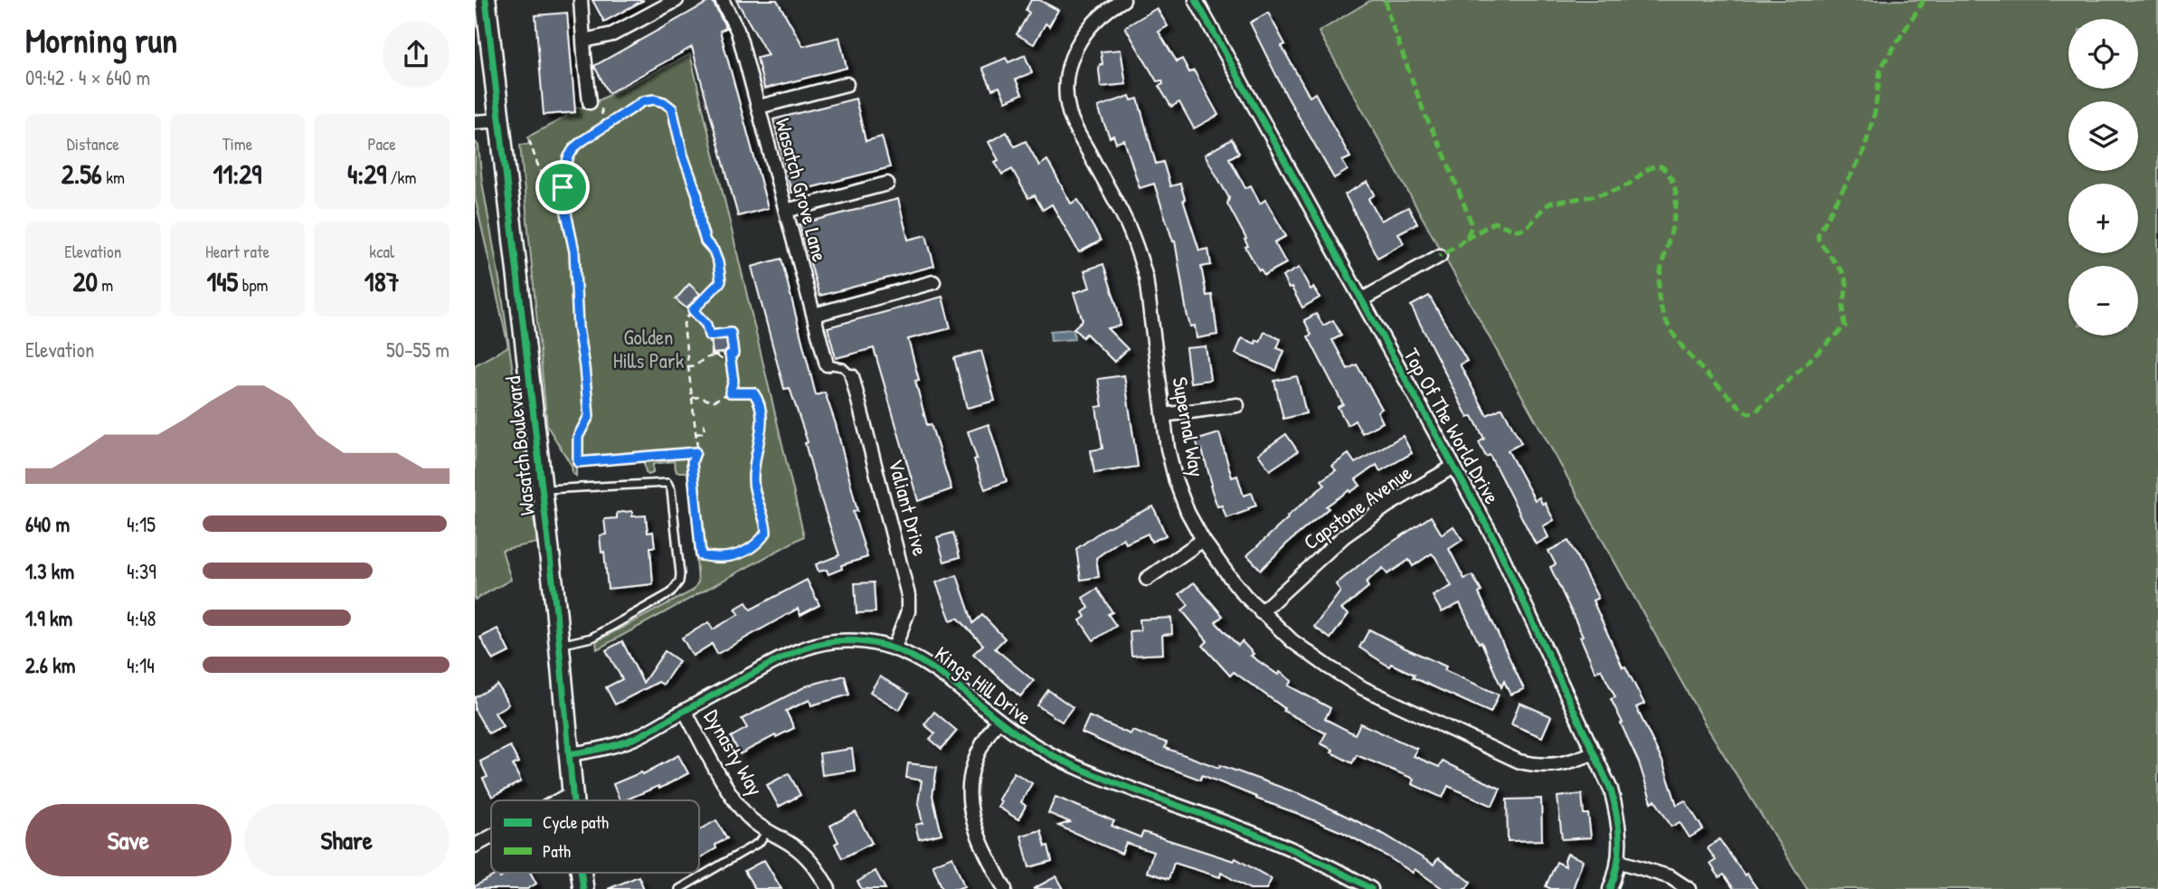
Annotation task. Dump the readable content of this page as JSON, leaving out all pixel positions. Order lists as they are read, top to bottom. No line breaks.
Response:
{"streets":{"main road":["Wasatch Boulevard"],"street":["Wasatch Grove Lane","Top Of The World Drive","Supernal Way","Valiant Drive","Capstone Avenue","Kings Hill Drive","Dynasty Way"]},"crossings":[["Wasatch Grove Lane","Valiant Drive"],["Top Of The World Drive","Supernal Way"],["Top Of The World Drive","Capstone Avenue"],["Supernal Way","Capstone Avenue"],["Wasatch Boulevard","Kings Hill Drive"],["Valiant Drive","Kings Hill Drive"],["Kings Hill Drive","Dynasty Way"]],"parks":["Golden Hills Park"],"legend":["Cycle path","Path"],"page":{"heading":["Morning run","09:42 · 4 × 640 m"],"map_buttons":["+","−"],"stats":[["Distance","2.56 km"],["Time","11:29"],["Pace","4:29 /km"],["Elevation","20 m"],["Heart rate","145 bpm"],["kcal","187"]],"chart":["Elevation","50–55 m"],"list":[{"name":"640 m","note":"4:15"},{"name":"1.3 km","note":"4:39"},{"name":"1.9 km","note":"4:48"},{"name":"2.6 km","note":"4:14"}],"buttons":["Save","Share"]}}
